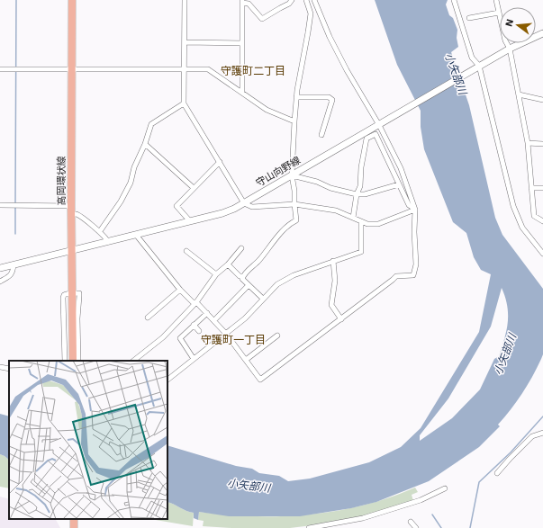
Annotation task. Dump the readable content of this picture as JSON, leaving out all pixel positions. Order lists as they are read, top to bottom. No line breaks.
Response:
{"streets":{"main road":["守山向野線","高岡環状線"]},"crossings":[["守山向野線","高岡環状線"]],"districts":["守護町二丁目","守護町一丁目"],"water":["小矢部川"],"north":"left"}
